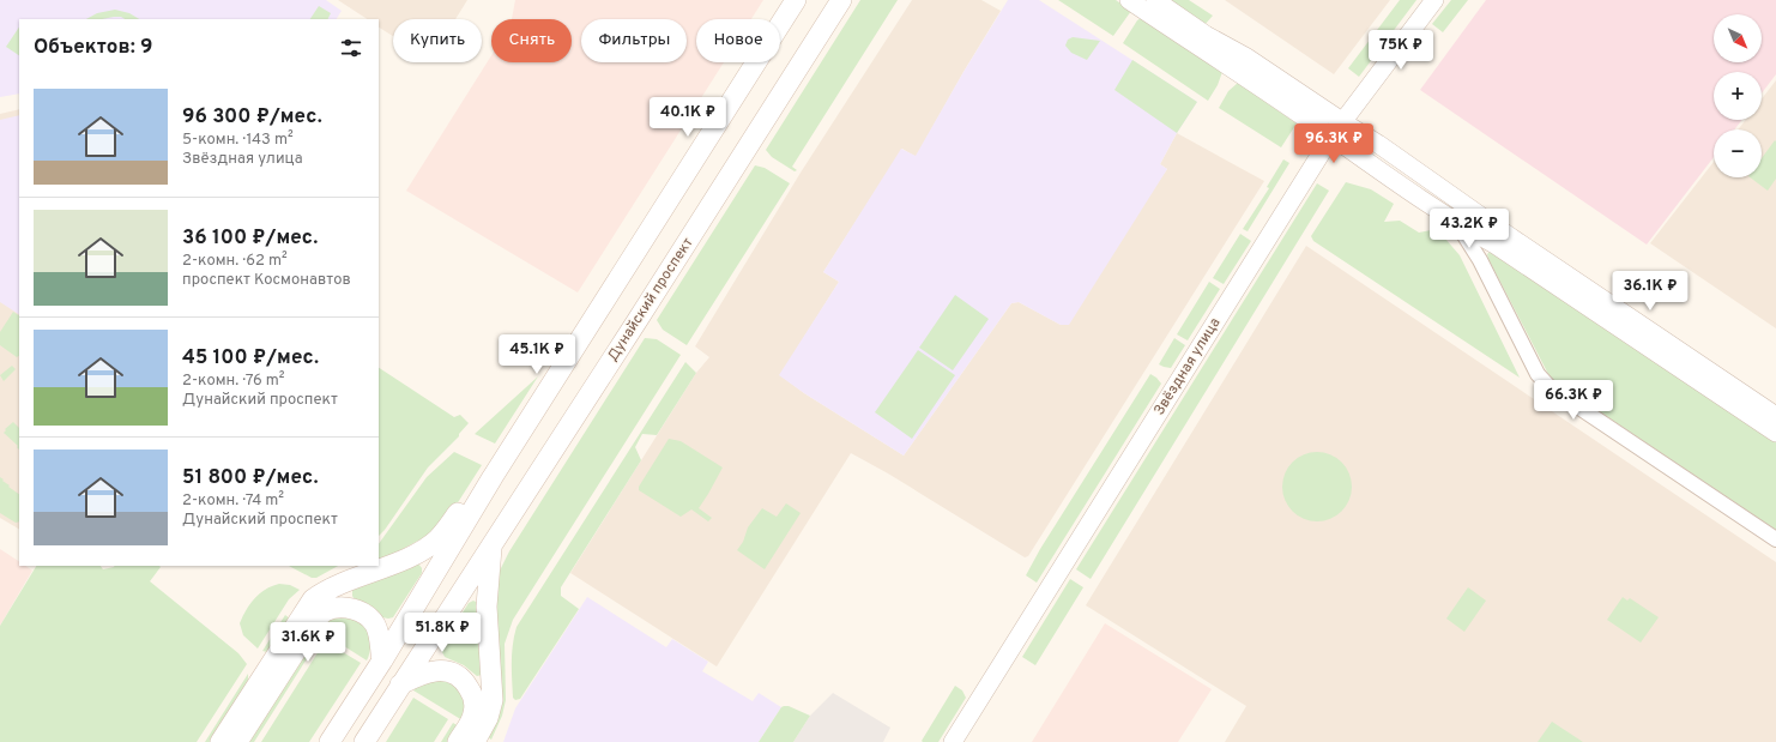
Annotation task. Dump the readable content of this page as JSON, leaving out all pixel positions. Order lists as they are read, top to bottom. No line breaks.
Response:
{"streets":{"main road":["Дунайский проспект"],"street":["Звёздная улица"]},"north":"bottom right","page":{"map_buttons":["+","−"],"chip":["Купить","Снять","Фильтры","Новое"],"heading":"Объектов: 9","price":["75K ₽","40.1K ₽","96.3K ₽","43.2K ₽","36.1K ₽","45.1K ₽","66.3K ₽","51.8K ₽","31.6K ₽"],"list":[{"name":"96 300 ₽/мес.","note":"5-комн. · 143 m² · Звёздная улица"},{"name":"36 100 ₽/мес.","note":"2-комн. · 62 m² · проспект Космонавтов"},{"name":"45 100 ₽/мес.","note":"2-комн. · 76 m² · Дунайский проспект"},{"name":"51 800 ₽/мес.","note":"2-комн. · 74 m² · Дунайский проспект"}]}}
